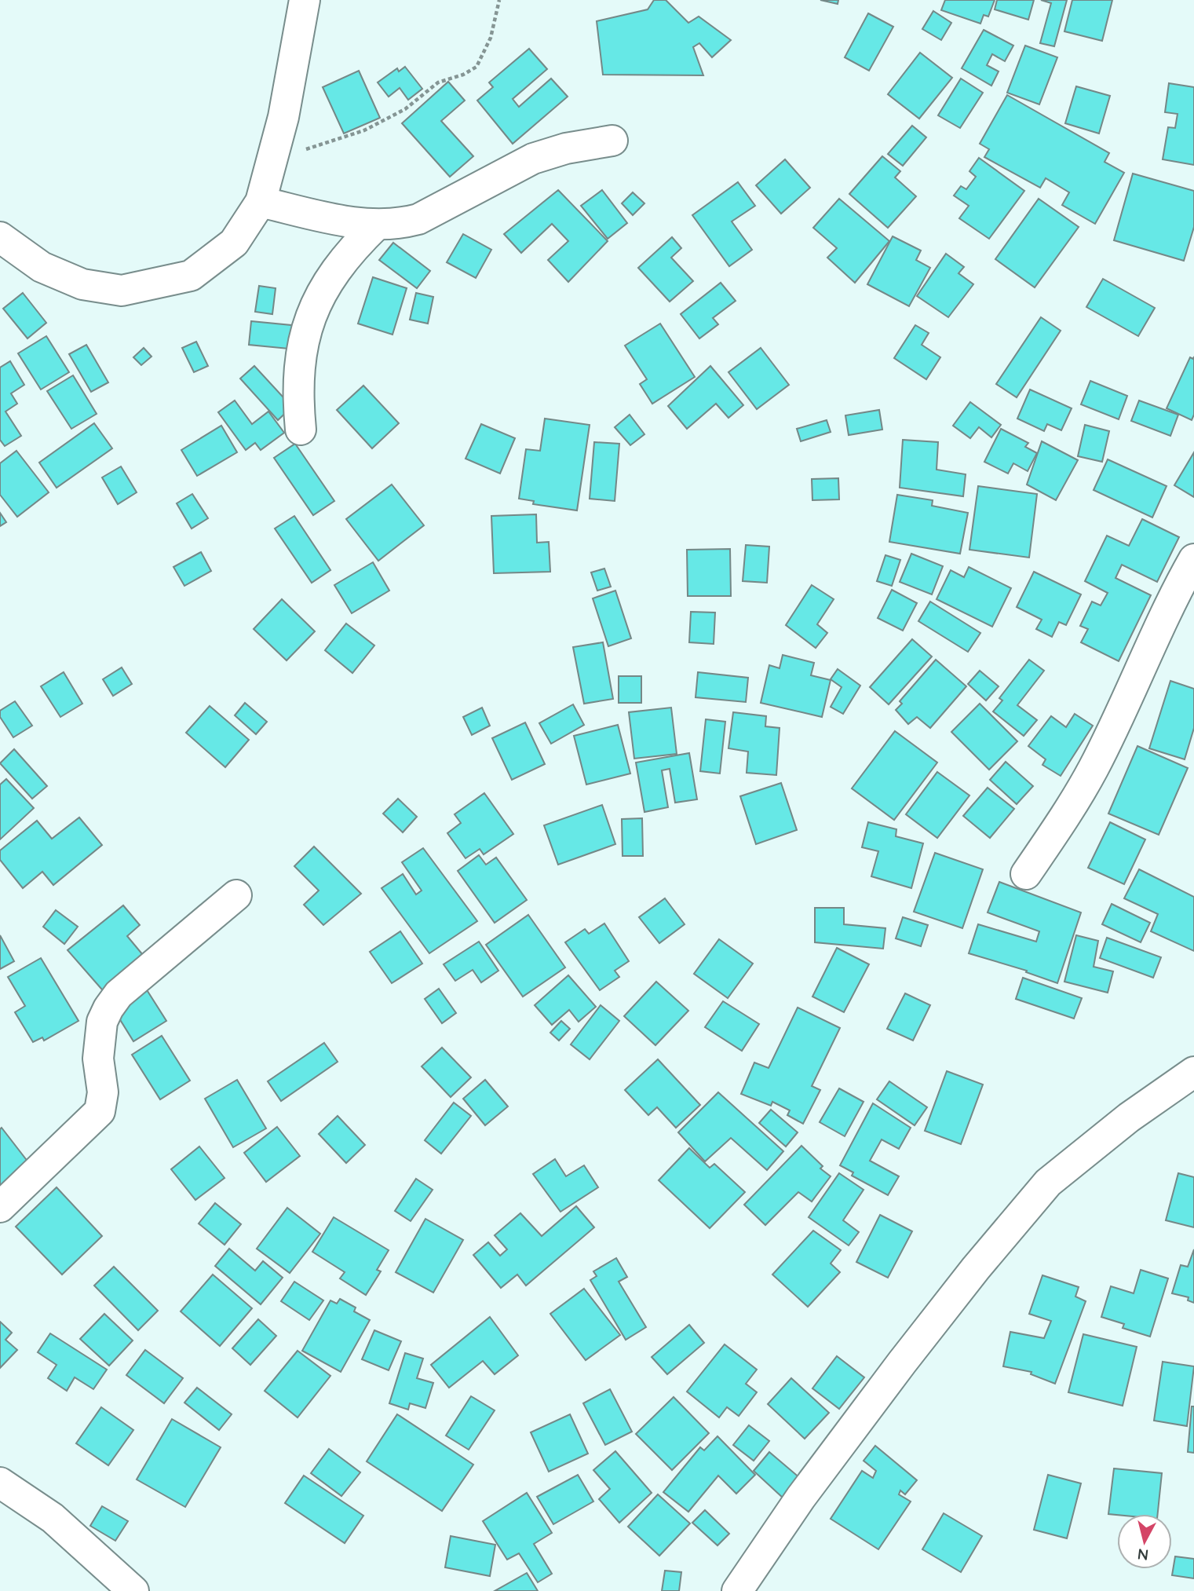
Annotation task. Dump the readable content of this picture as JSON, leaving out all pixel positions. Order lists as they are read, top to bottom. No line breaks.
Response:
{"north":"bottom"}
